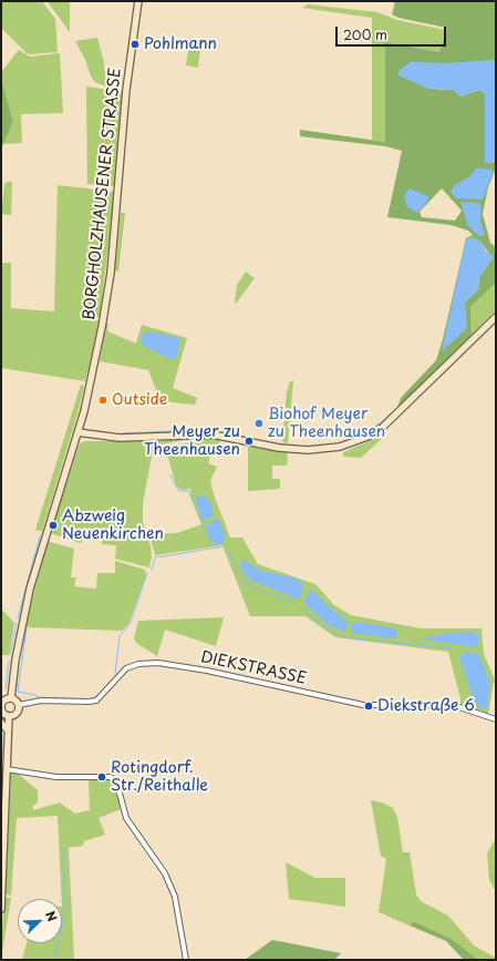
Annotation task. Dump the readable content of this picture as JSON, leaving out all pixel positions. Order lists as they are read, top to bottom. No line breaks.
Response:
{"streets":{"main road":["BORGHOLZHAUSENER STRASSE"],"street":["DIEKSTRASSE"]},"crossings":[["BORGHOLZHAUSENER STRASSE","DIEKSTRASSE"]],"places":["Pohlmann","Outside","Biohof Meyer zu Theenhausen","Meyer zu Theenhausen","Abzweig Neuenkirchen","Diekstraße 6","Rotingdorf. Str./Reithalle"],"scale_bar":"200 m","north":"top right"}
